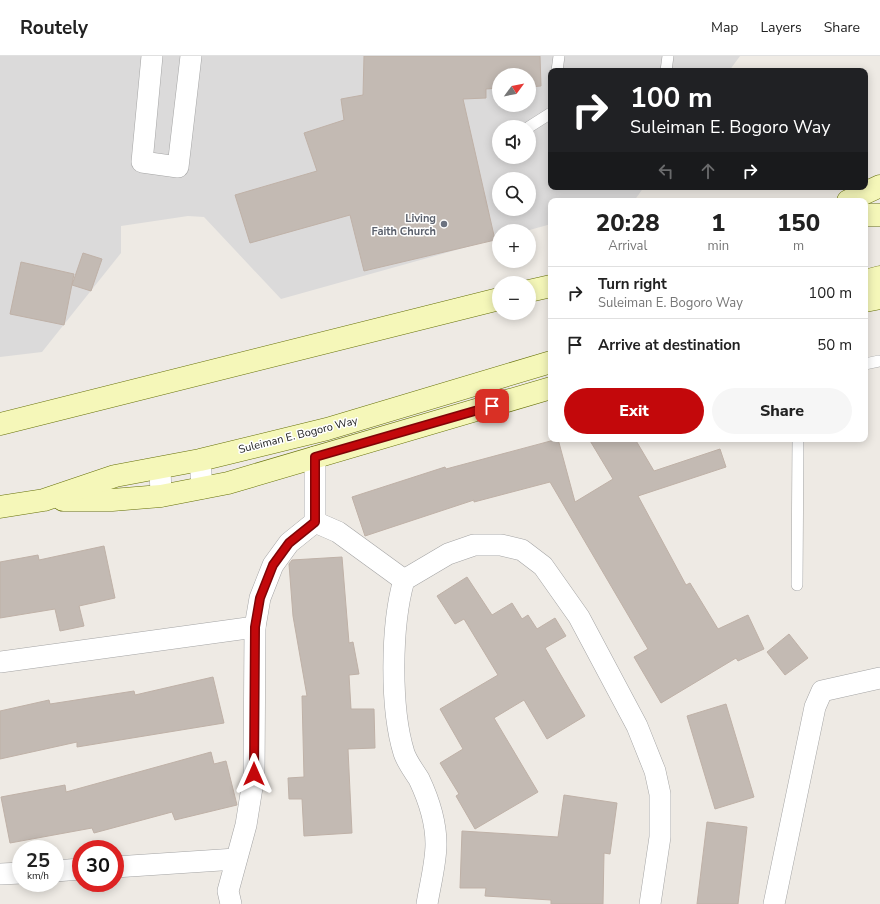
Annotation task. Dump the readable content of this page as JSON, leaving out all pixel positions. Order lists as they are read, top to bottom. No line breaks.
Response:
{"streets":{"street":["Suleiman E. Bogoro Way"]},"places":["Living Faith Church"],"north":"top right","page":{"header":"Routely","nav":["Map","Layers","Share"],"map_buttons":["+","−"],"turn":["100 m","Suleiman E. Bogoro Way"],"eta":["20:28","Arrival","1","min","150","m"],"list":[{"name":"Turn right","note":"Suleiman E. Bogoro Way","value":"100 m"},{"name":"Arrive at destination","value":"50 m"}],"buttons":["Exit","Share"],"speed":"25 km/h","limit":"30"}}
